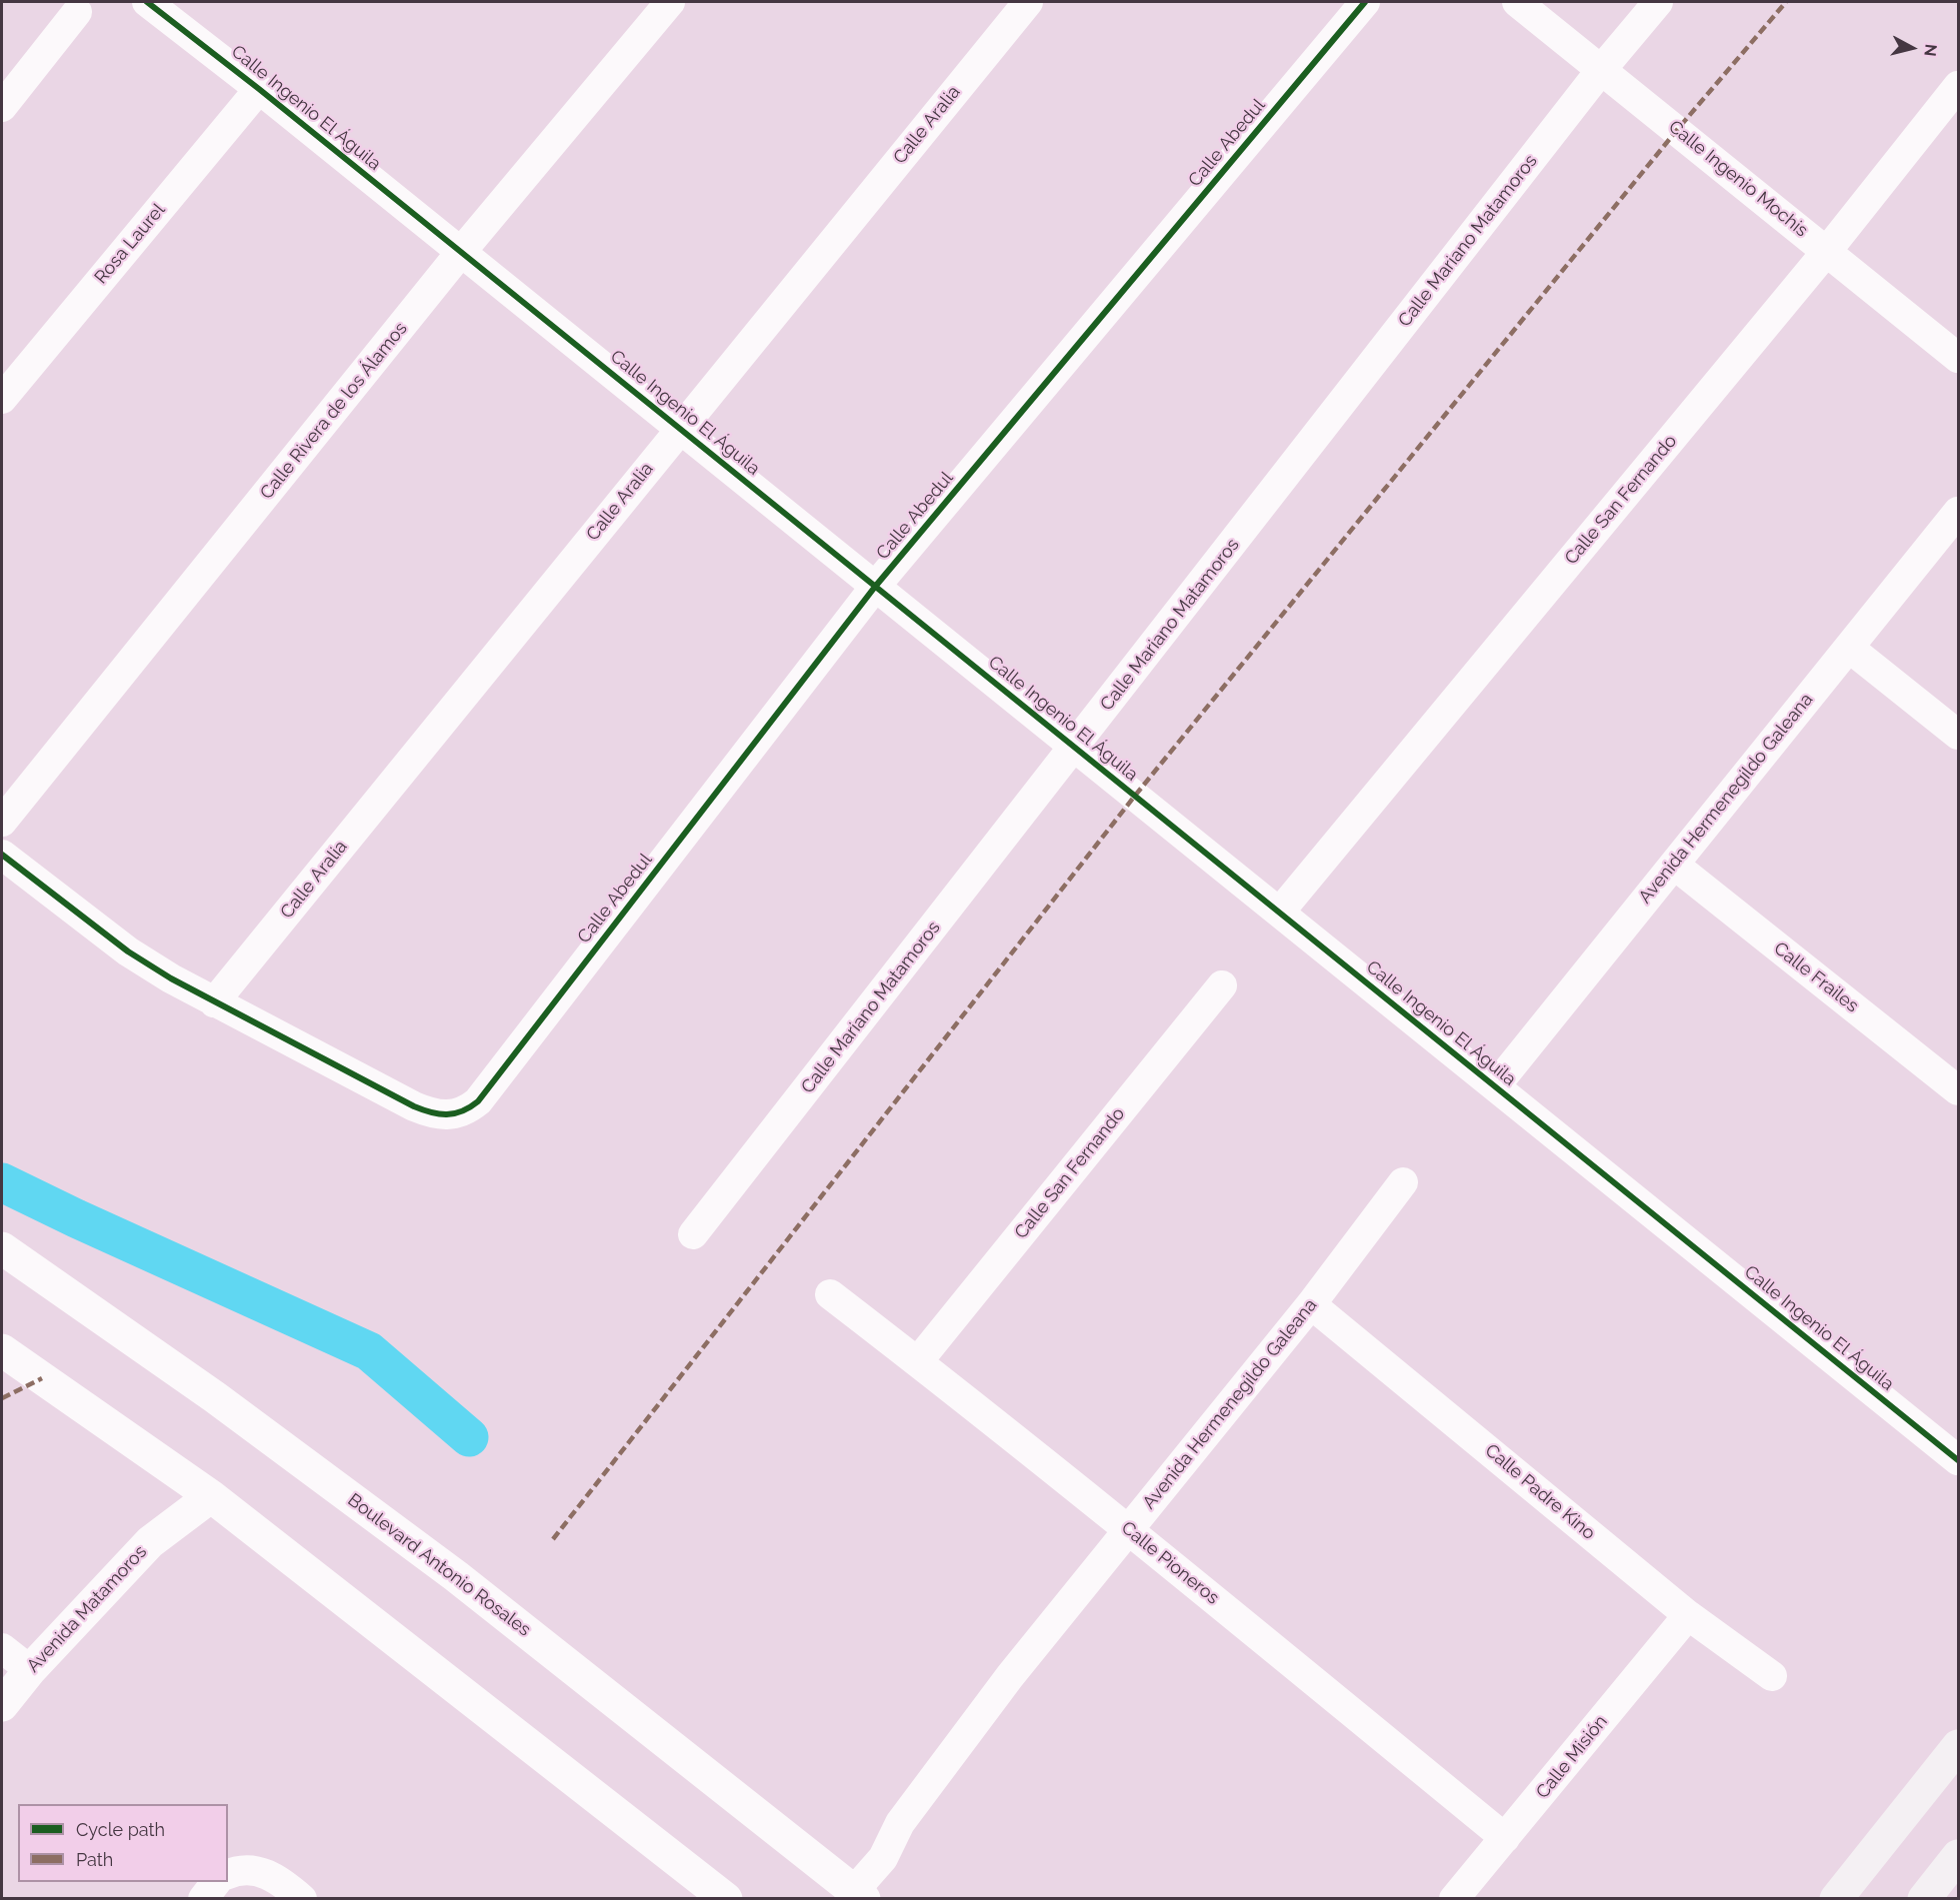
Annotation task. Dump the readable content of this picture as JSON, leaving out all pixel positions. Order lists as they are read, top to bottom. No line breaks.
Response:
{"streets":{"street":["Calle Ingenio El Águila","Calle Aralia","Calle Abedul","Calle Ingenio Mochis","Calle Mariano Matamoros","Rosa Laurel","Calle Rivera de los Álamos","Calle San Fernando","Avenida Hermenegildo Galeana","Calle Frailes","Calle Padre Kino","Calle Pioneros","Boulevard Antonio Rosales","Avenida Matamoros","Calle Misión"]},"crossings":[["Calle Ingenio El Águila","Calle Aralia"],["Calle Ingenio El Águila","Calle Abedul"],["Calle Ingenio El Águila","Calle Mariano Matamoros"],["Calle Ingenio El Águila","Rosa Laurel"],["Calle Ingenio El Águila","Calle Rivera de los Álamos"],["Calle Ingenio El Águila","Calle San Fernando"],["Calle Ingenio El Águila","Avenida Hermenegildo Galeana"],["Calle Aralia","Calle Abedul"],["Calle Ingenio Mochis","Calle Mariano Matamoros"],["Calle Ingenio Mochis","Calle San Fernando"],["Calle San Fernando","Calle Pioneros"],["Avenida Hermenegildo Galeana","Calle Frailes"],["Avenida Hermenegildo Galeana","Calle Padre Kino"],["Avenida Hermenegildo Galeana","Calle Pioneros"],["Avenida Hermenegildo Galeana","Boulevard Antonio Rosales"],["Calle Padre Kino","Calle Misión"],["Calle Pioneros","Calle Misión"]],"legend":["Cycle path","Path"],"north":"right"}
